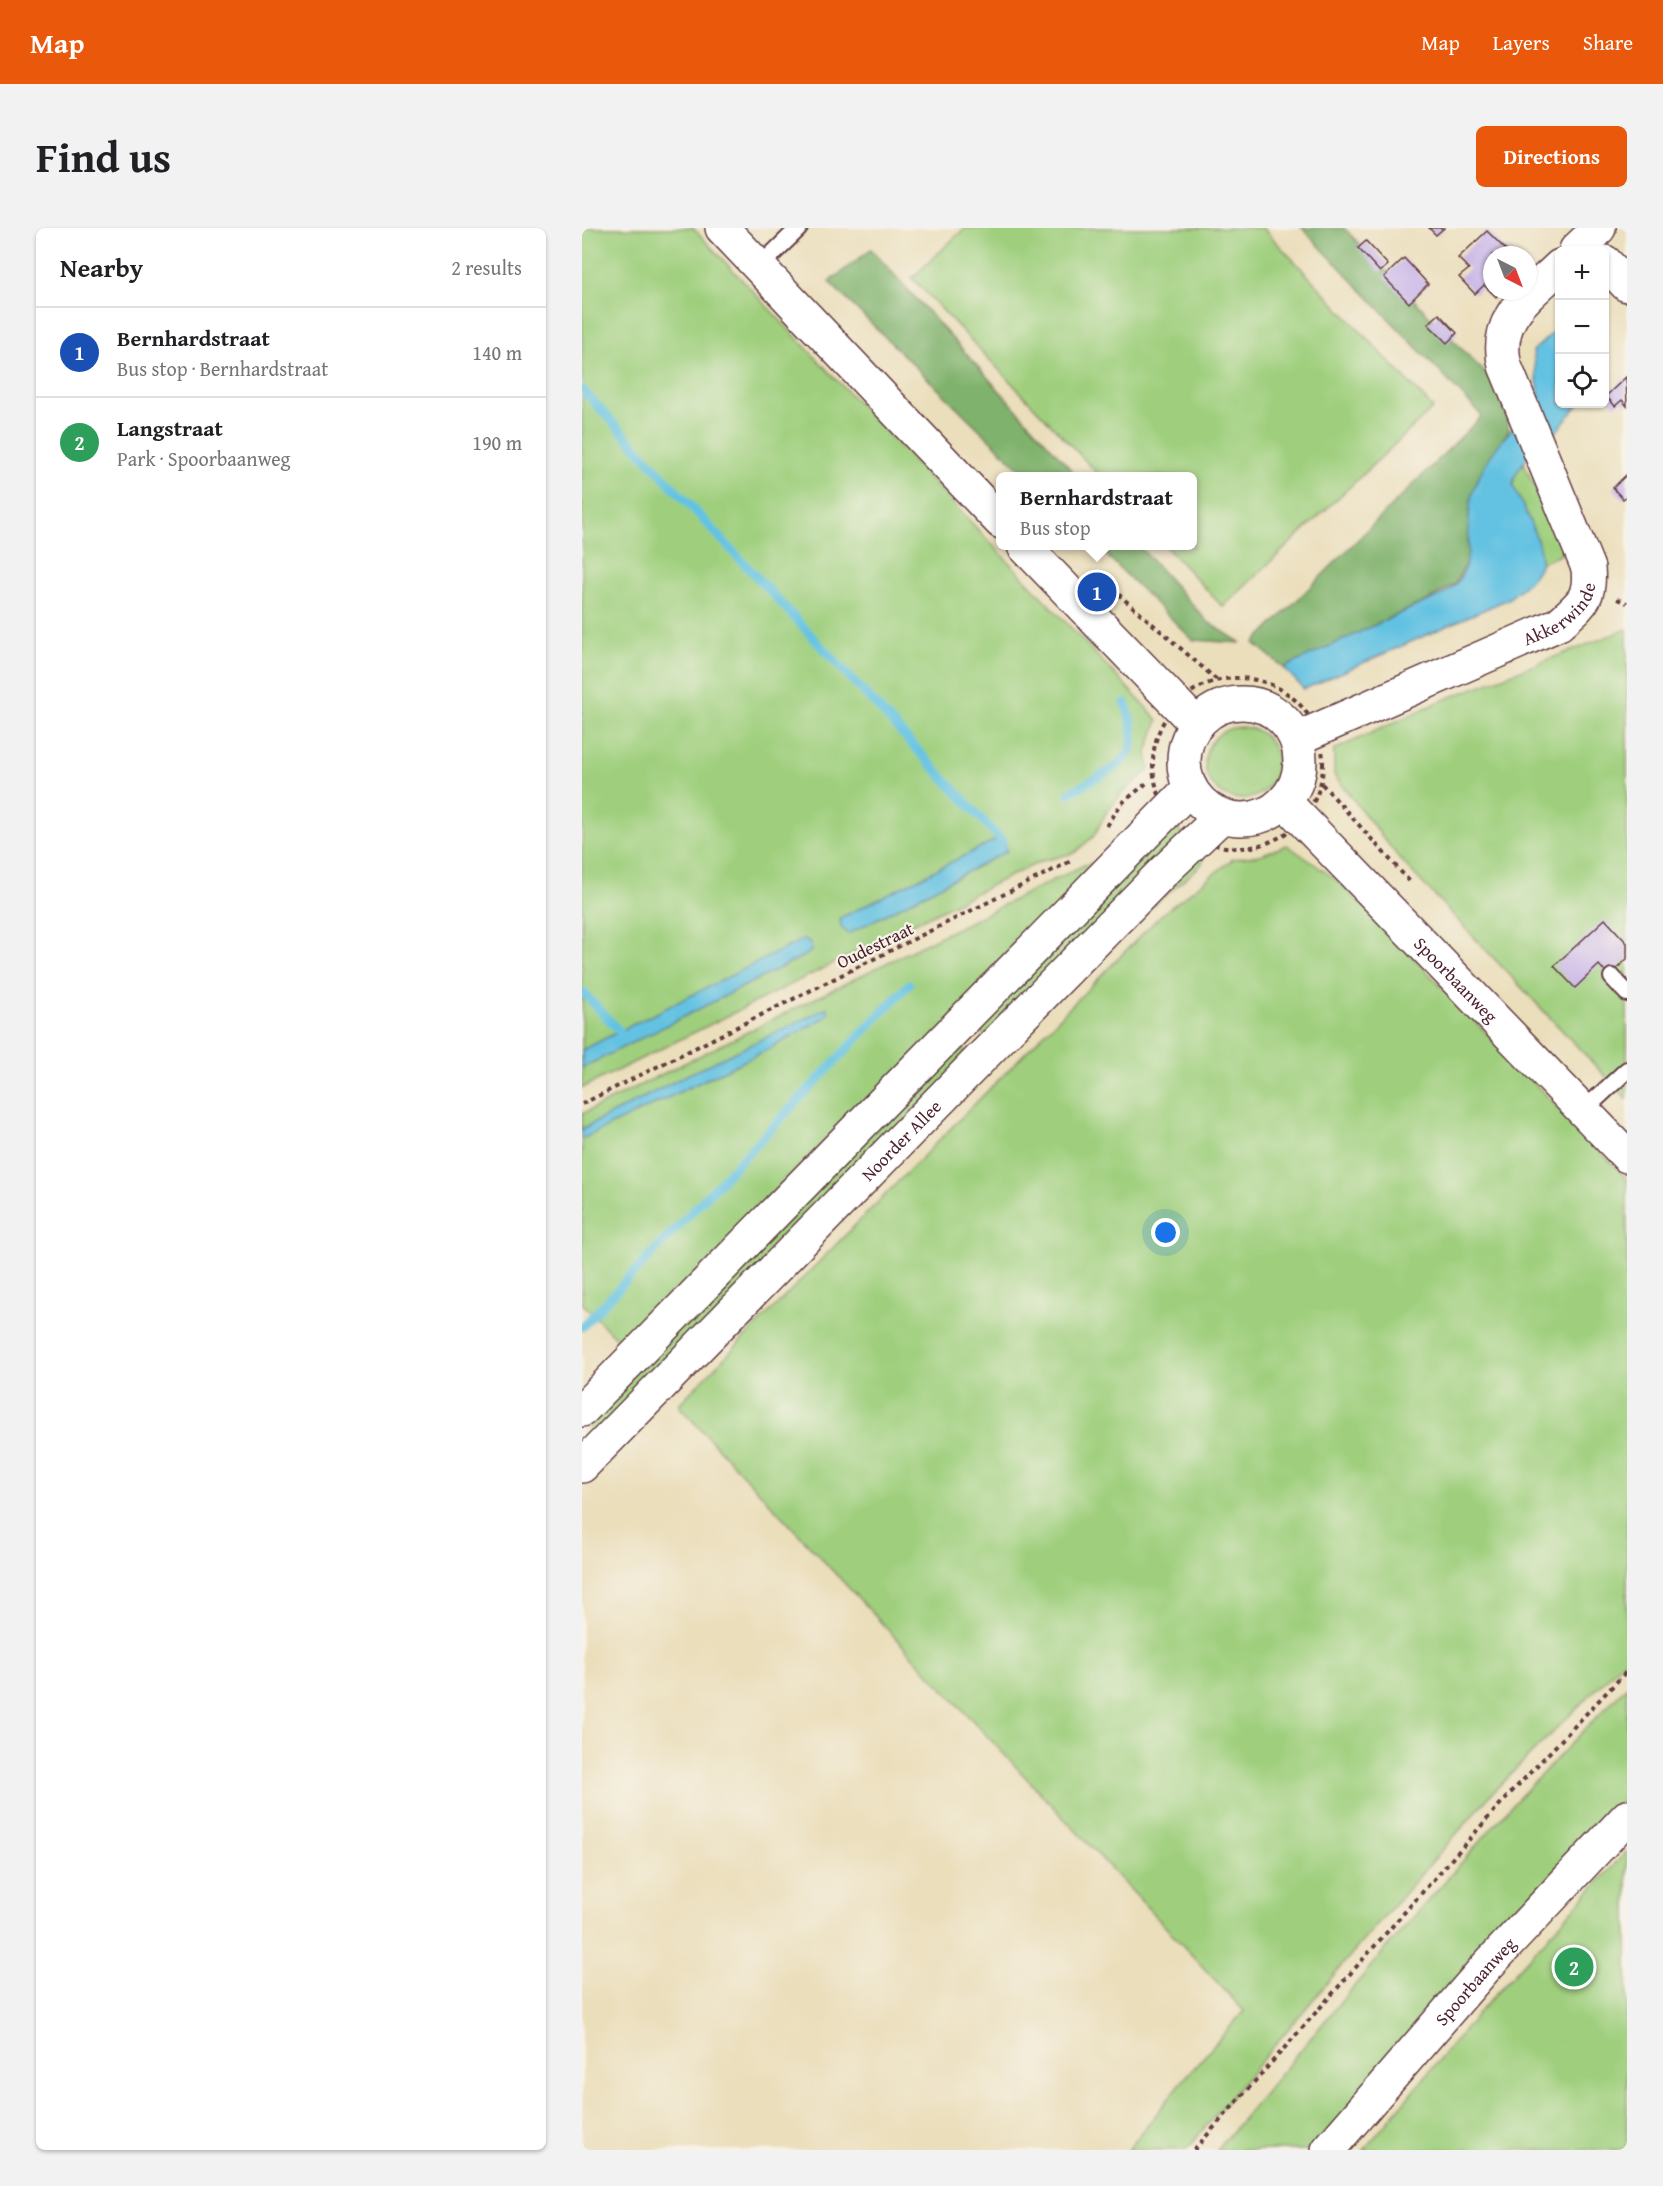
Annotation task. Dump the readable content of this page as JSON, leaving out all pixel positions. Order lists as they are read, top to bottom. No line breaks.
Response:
{"streets":{"street":["Akkerwinde","Spoorbaanweg","Noorder Allee"],"path":["Oudestraat"]},"crossings":[["Akkerwinde","Spoorbaanweg"],["Akkerwinde","Noorder Allee"],["Spoorbaanweg","Noorder Allee"]],"north":"bottom right","page":{"header":"Map","nav":["Map","Layers","Share"],"title":"Find us","buttons":"Directions","heading":["Nearby","2 results"],"map_buttons":["+","−"],"list":[{"mark":"1","name":"Bernhardstraat","note":"Bus stop · Bernhardstraat","value":"140 m"},{"mark":"2","name":"Langstraat","note":"Park · Spoorbaanweg","value":"190 m"}],"popup":["Bernhardstraat","Bus stop"],"pins":["1","2"]}}
